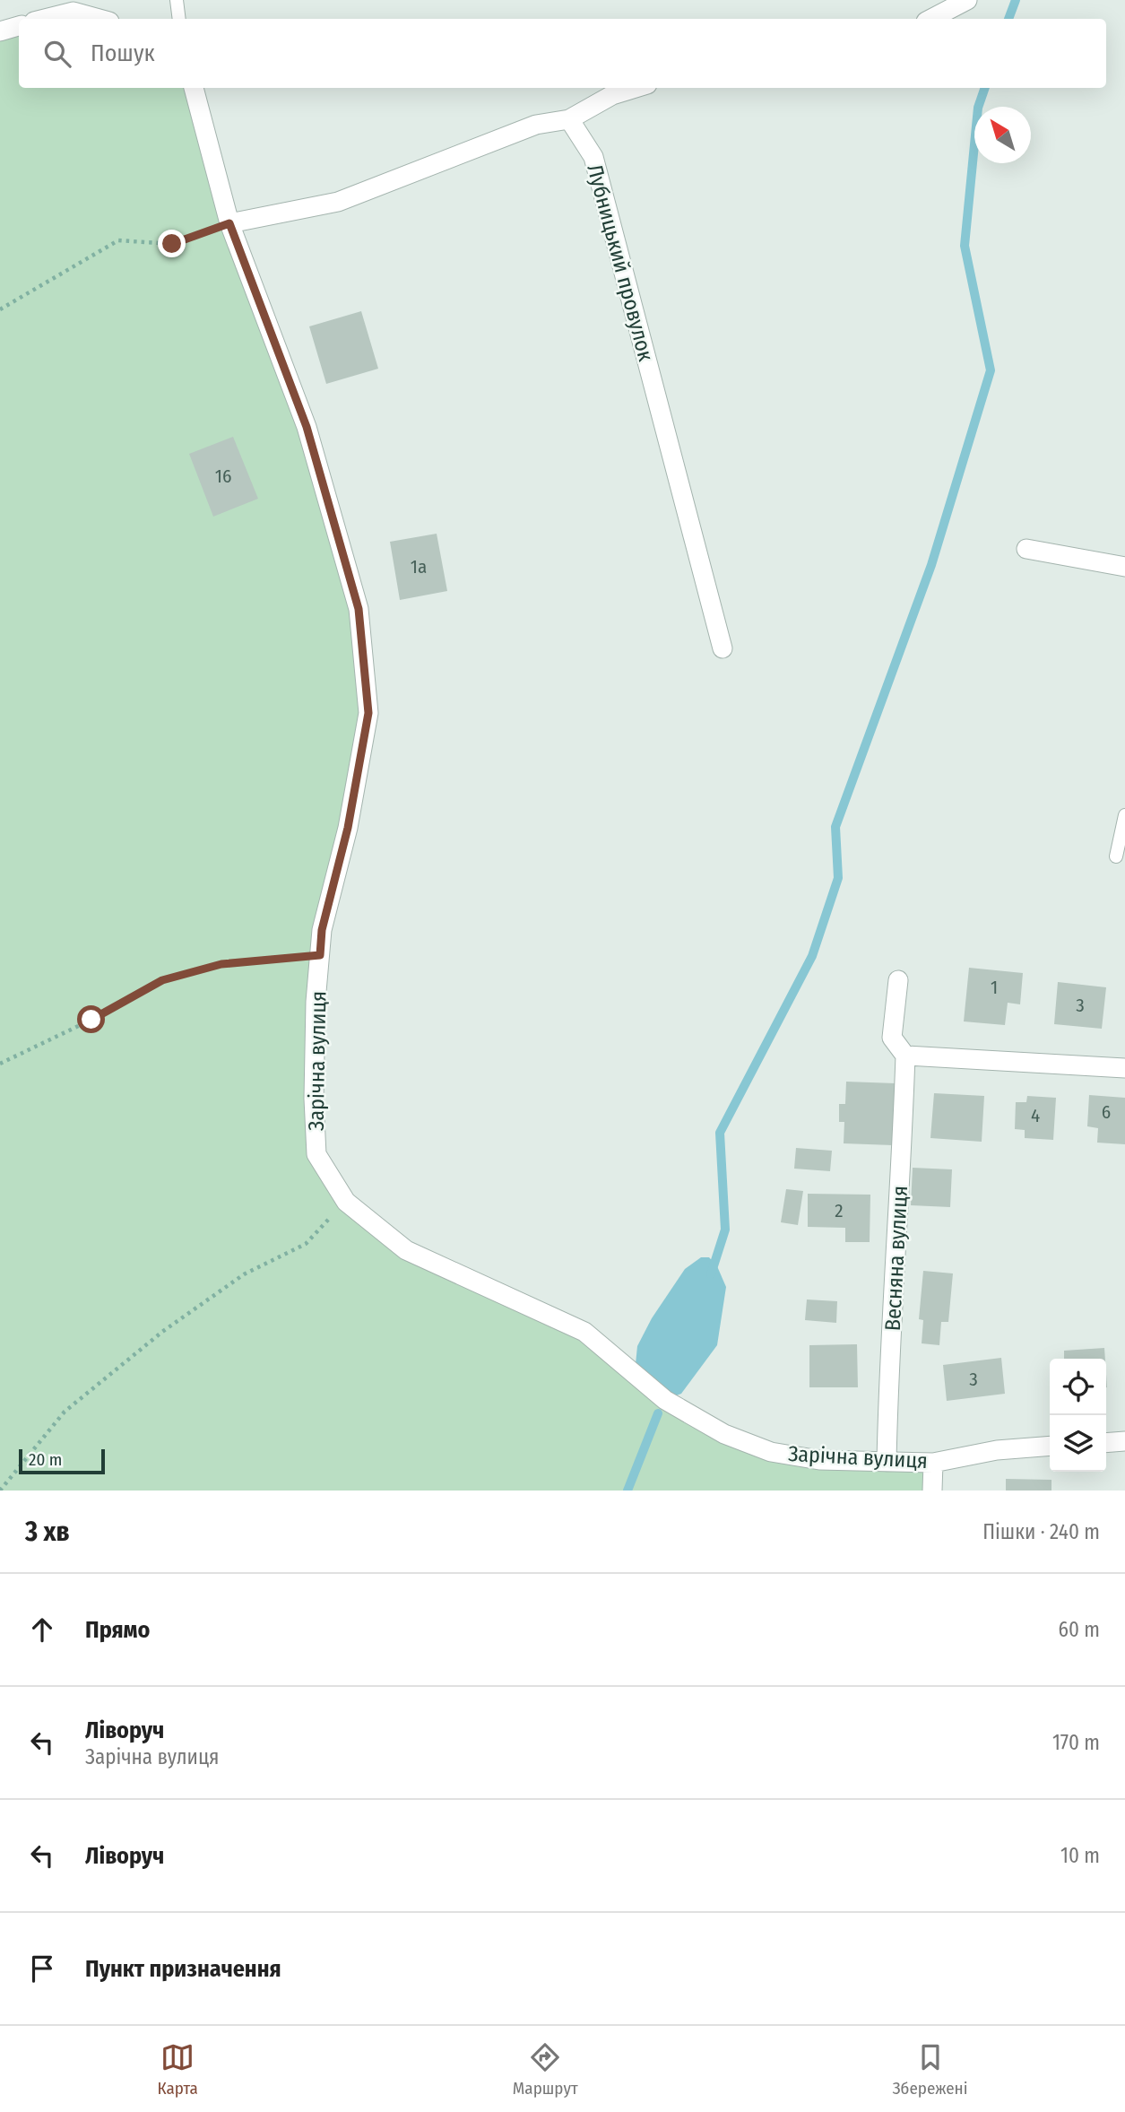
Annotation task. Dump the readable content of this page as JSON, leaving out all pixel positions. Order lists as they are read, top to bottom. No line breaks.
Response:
{"streets":{"street":["Лубницький провулок","Зарічна вулиця","Весняна вулиця"]},"crossings":[["Зарічна вулиця","Весняна вулиця"]],"house_numbers":["16","1а","1","3","6","4","2","3"],"scale_bar":"20 m","north":"top left","page":{"search":"Пошук","scale":"20 m","heading":["3 хв","Пішки · 240 m"],"list":[["Прямо","60 m"],["Ліворуч","Зарічна вулиця","170 m"],["Ліворуч","10 m"],"Пункт призначення"],"nav":["Карта","Маршрут","Збережені"]}}
